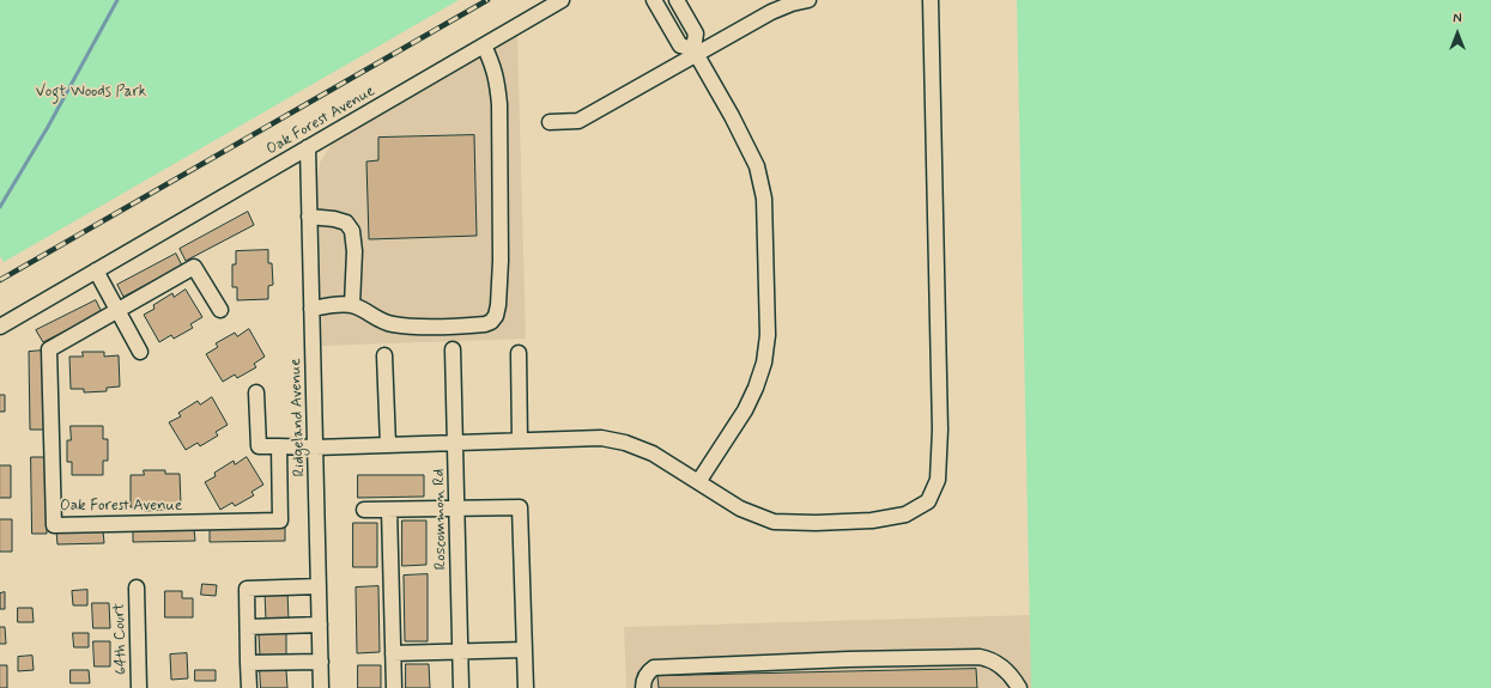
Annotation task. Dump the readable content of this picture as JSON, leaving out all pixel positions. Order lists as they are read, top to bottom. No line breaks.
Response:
{"streets":{"street":["Oak Forest Avenue","Ridgeland Avenue","Roscommon Rd","64th Court"]},"crossings":[["Oak Forest Avenue","Ridgeland Avenue"]],"parks":["Vogt Woods Park"],"north":"top"}
